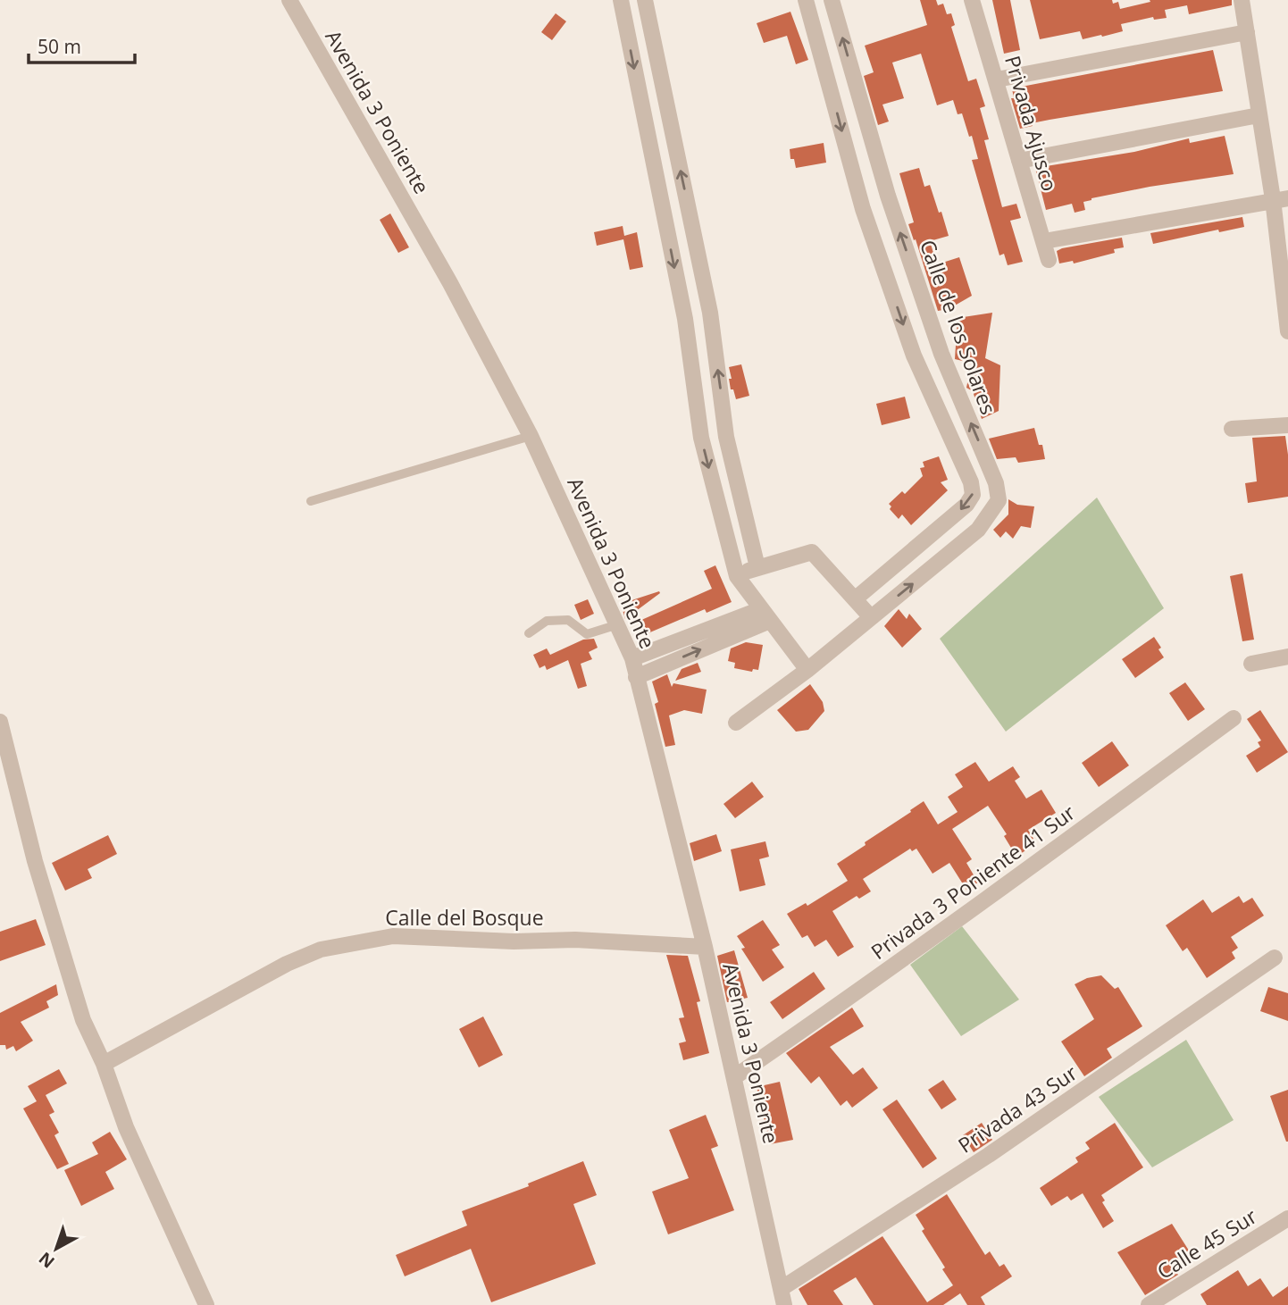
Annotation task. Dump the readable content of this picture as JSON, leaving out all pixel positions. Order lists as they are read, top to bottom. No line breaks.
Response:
{"streets":{"street":["Avenida 3 Poniente","Privada Ajusco","Calle de los Solares","Privada 3 Poniente 41 Sur","Calle del Bosque","Privada 43 Sur","Calle 45 Sur"]},"crossings":[["Avenida 3 Poniente","Privada 3 Poniente 41 Sur"],["Avenida 3 Poniente","Calle del Bosque"],["Avenida 3 Poniente","Privada 43 Sur"]],"one_way":["Calle de los Solares"],"scale_bar":"50 m","north":"bottom left"}
